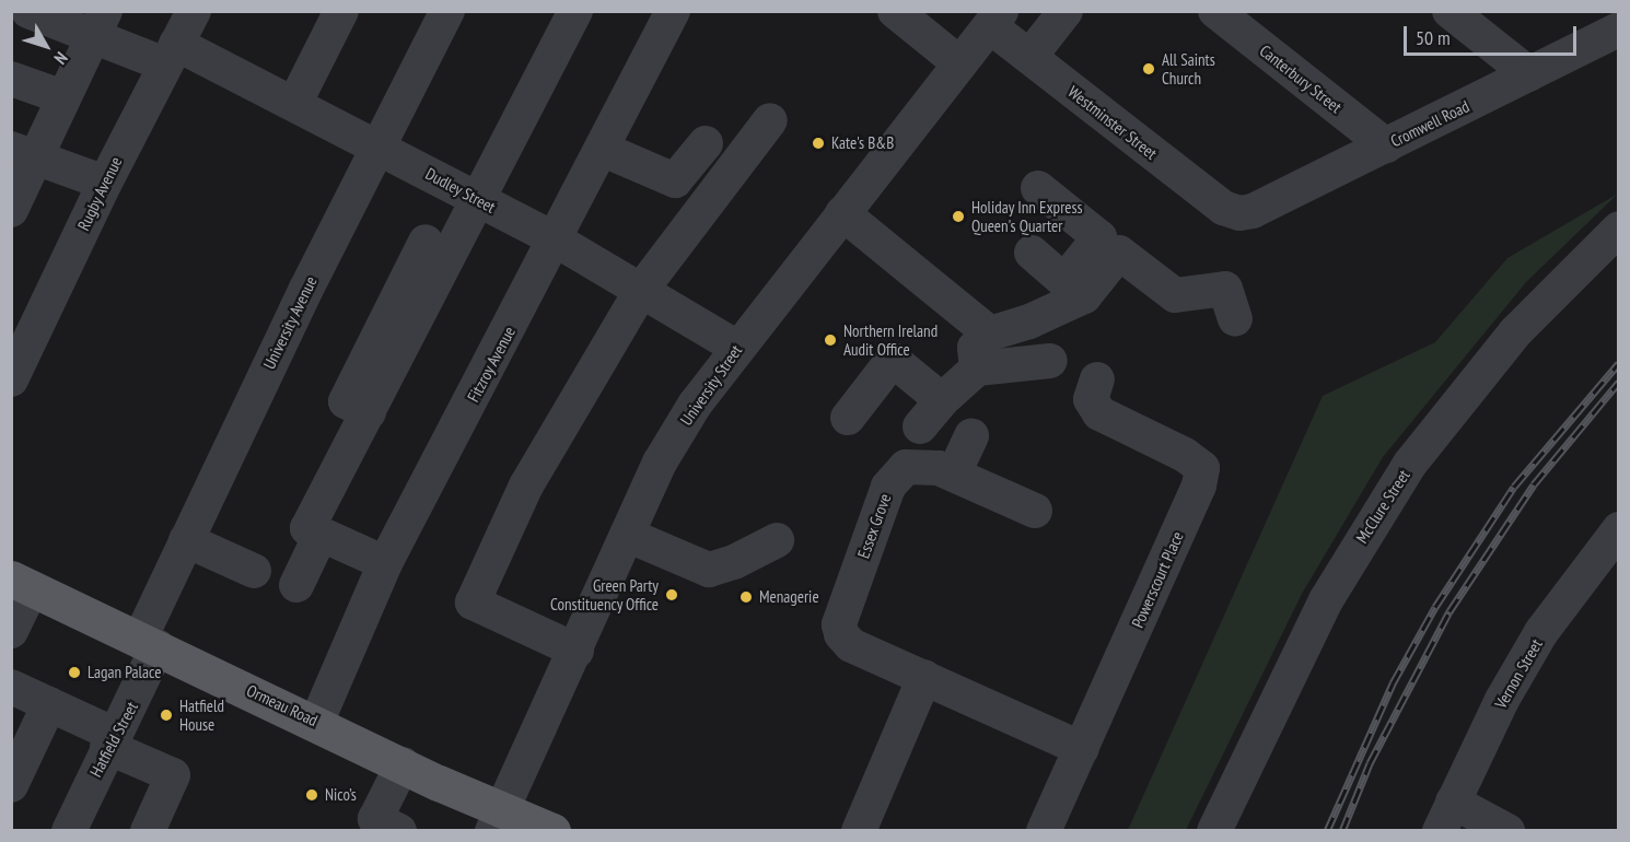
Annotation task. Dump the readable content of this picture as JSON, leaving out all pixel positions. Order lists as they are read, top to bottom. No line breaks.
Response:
{"streets":{"main road":["Ormeau Road"],"street":["Canterbury Street","Westminster Street","Cromwell Road","Dudley Street","Rugby Avenue","University Avenue","Fitzroy Avenue","University Street","McClure Street","Essex Grove","Powerscourt Place","Vernon Street","Hatfield Street"]},"crossings":[["Canterbury Street","Cromwell Road"],["Westminster Street","Cromwell Road"],["Westminster Street","University Street"],["Dudley Street","Rugby Avenue"],["Dudley Street","University Avenue"],["Dudley Street","Fitzroy Avenue"],["Dudley Street","University Street"],["University Avenue","Ormeau Road"],["University Avenue","Hatfield Street"],["Fitzroy Avenue","Ormeau Road"],["University Street","Ormeau Road"],["Essex Grove","Powerscourt Place"],["Ormeau Road","Hatfield Street"]],"places":["All Saints Church","Kate's B&B","Holiday Inn Express Queen's Quarter","Northern Ireland Audit Office","Green Party Constituency Office","Menagerie","Lagan Palace","Hatfield House","Nico’s"],"scale_bar":"50 m","north":"bottom right"}
